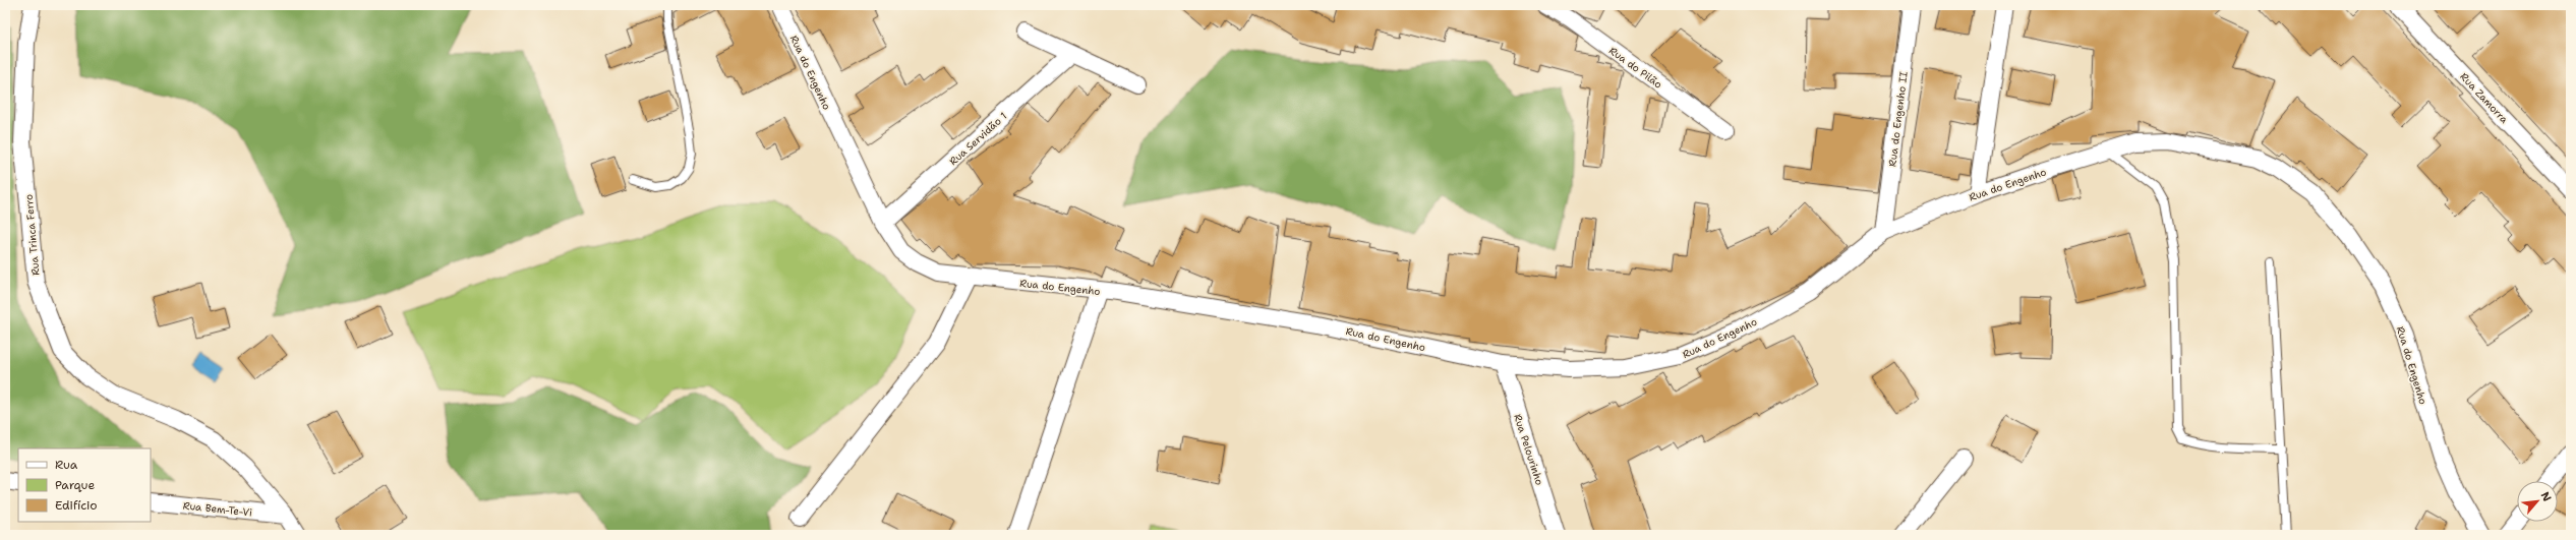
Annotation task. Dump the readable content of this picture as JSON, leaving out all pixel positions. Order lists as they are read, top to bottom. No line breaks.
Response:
{"streets":{"street":["Rua do Pilão","Rua do Engenho","Rua Zamorra","Rua do Engenho II","Rua Servidão 1","Rua Trinca Ferro","Rua Pelourinho","Rua Bem-Te-Vi"]},"crossings":[["Rua do Engenho","Rua do Engenho II"],["Rua do Engenho","Rua Servidão 1"],["Rua do Engenho","Rua Pelourinho"],["Rua Trinca Ferro","Rua Bem-Te-Vi"]],"legend":["Rua","Parque","Edifício"],"north":"top right"}
